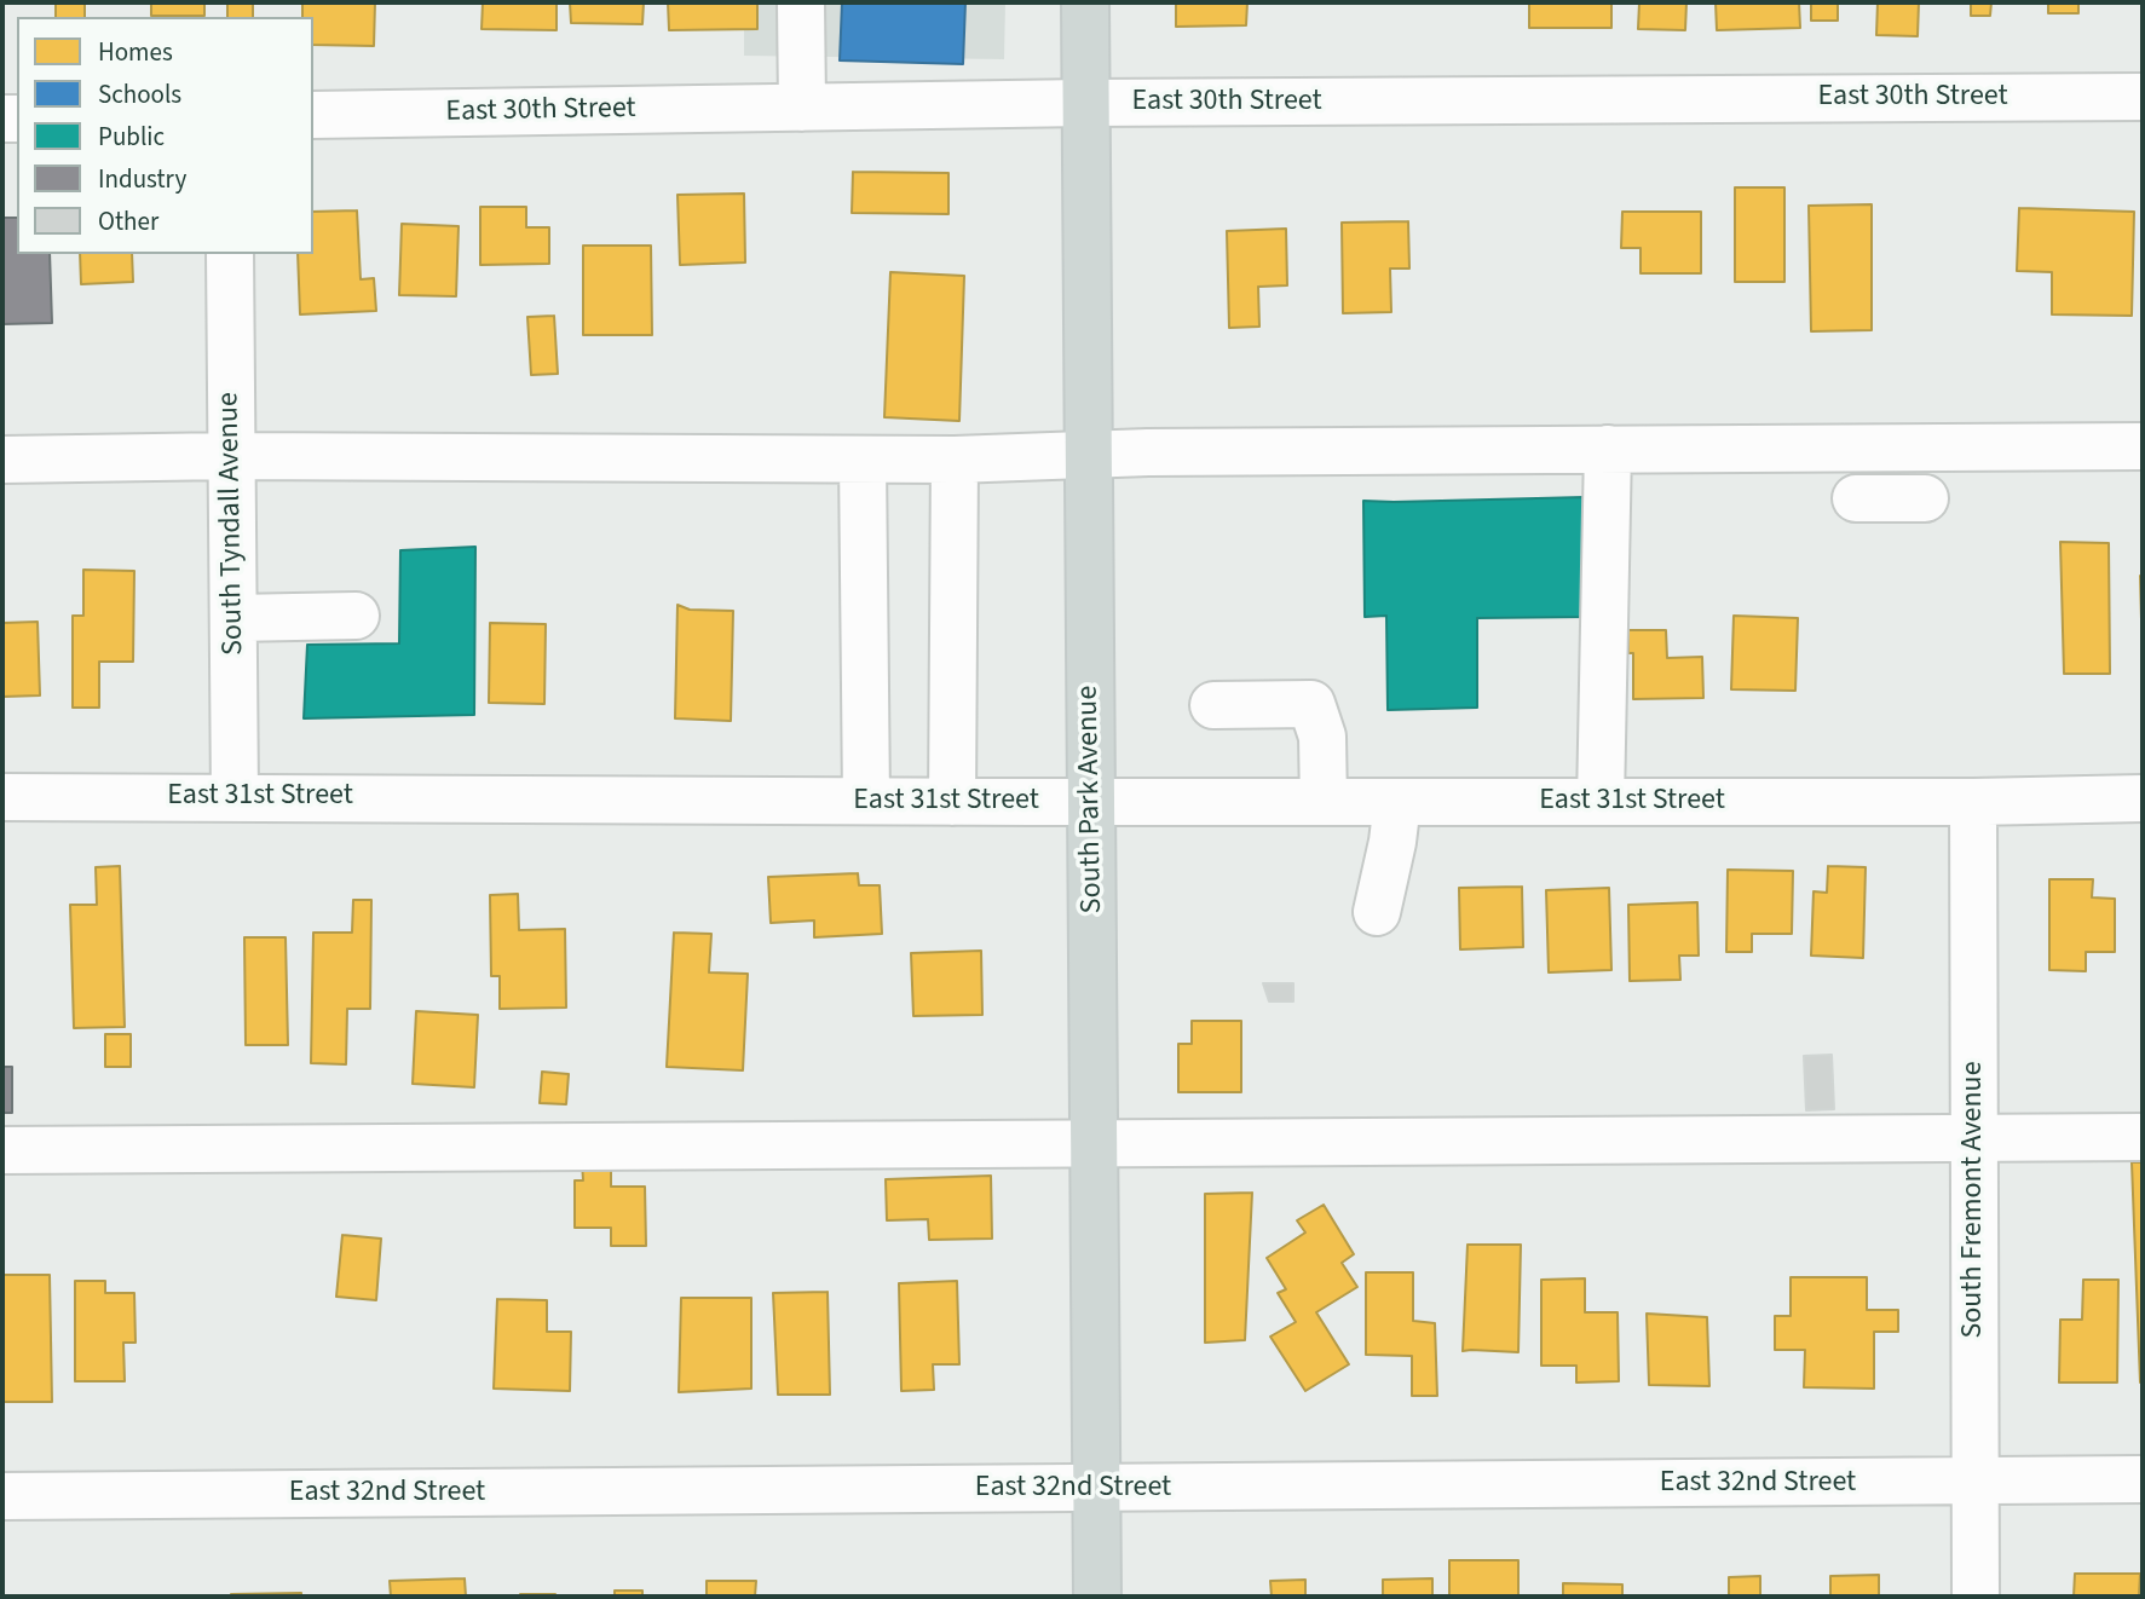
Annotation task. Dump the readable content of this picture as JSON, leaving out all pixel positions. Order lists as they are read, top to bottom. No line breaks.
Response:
{"streets":{"main road":["South Park Avenue"],"street":["East 30th Street","South Tyndall Avenue","East 31st Street","South Fremont Avenue","East 32nd Street"]},"crossings":[["East 30th Street","South Park Avenue"],["South Tyndall Avenue","East 31st Street"],["East 31st Street","South Park Avenue"],["East 31st Street","South Fremont Avenue"],["South Park Avenue","East 32nd Street"],["South Fremont Avenue","East 32nd Street"]],"legend":["Homes","Schools","Public","Industry","Other"]}
